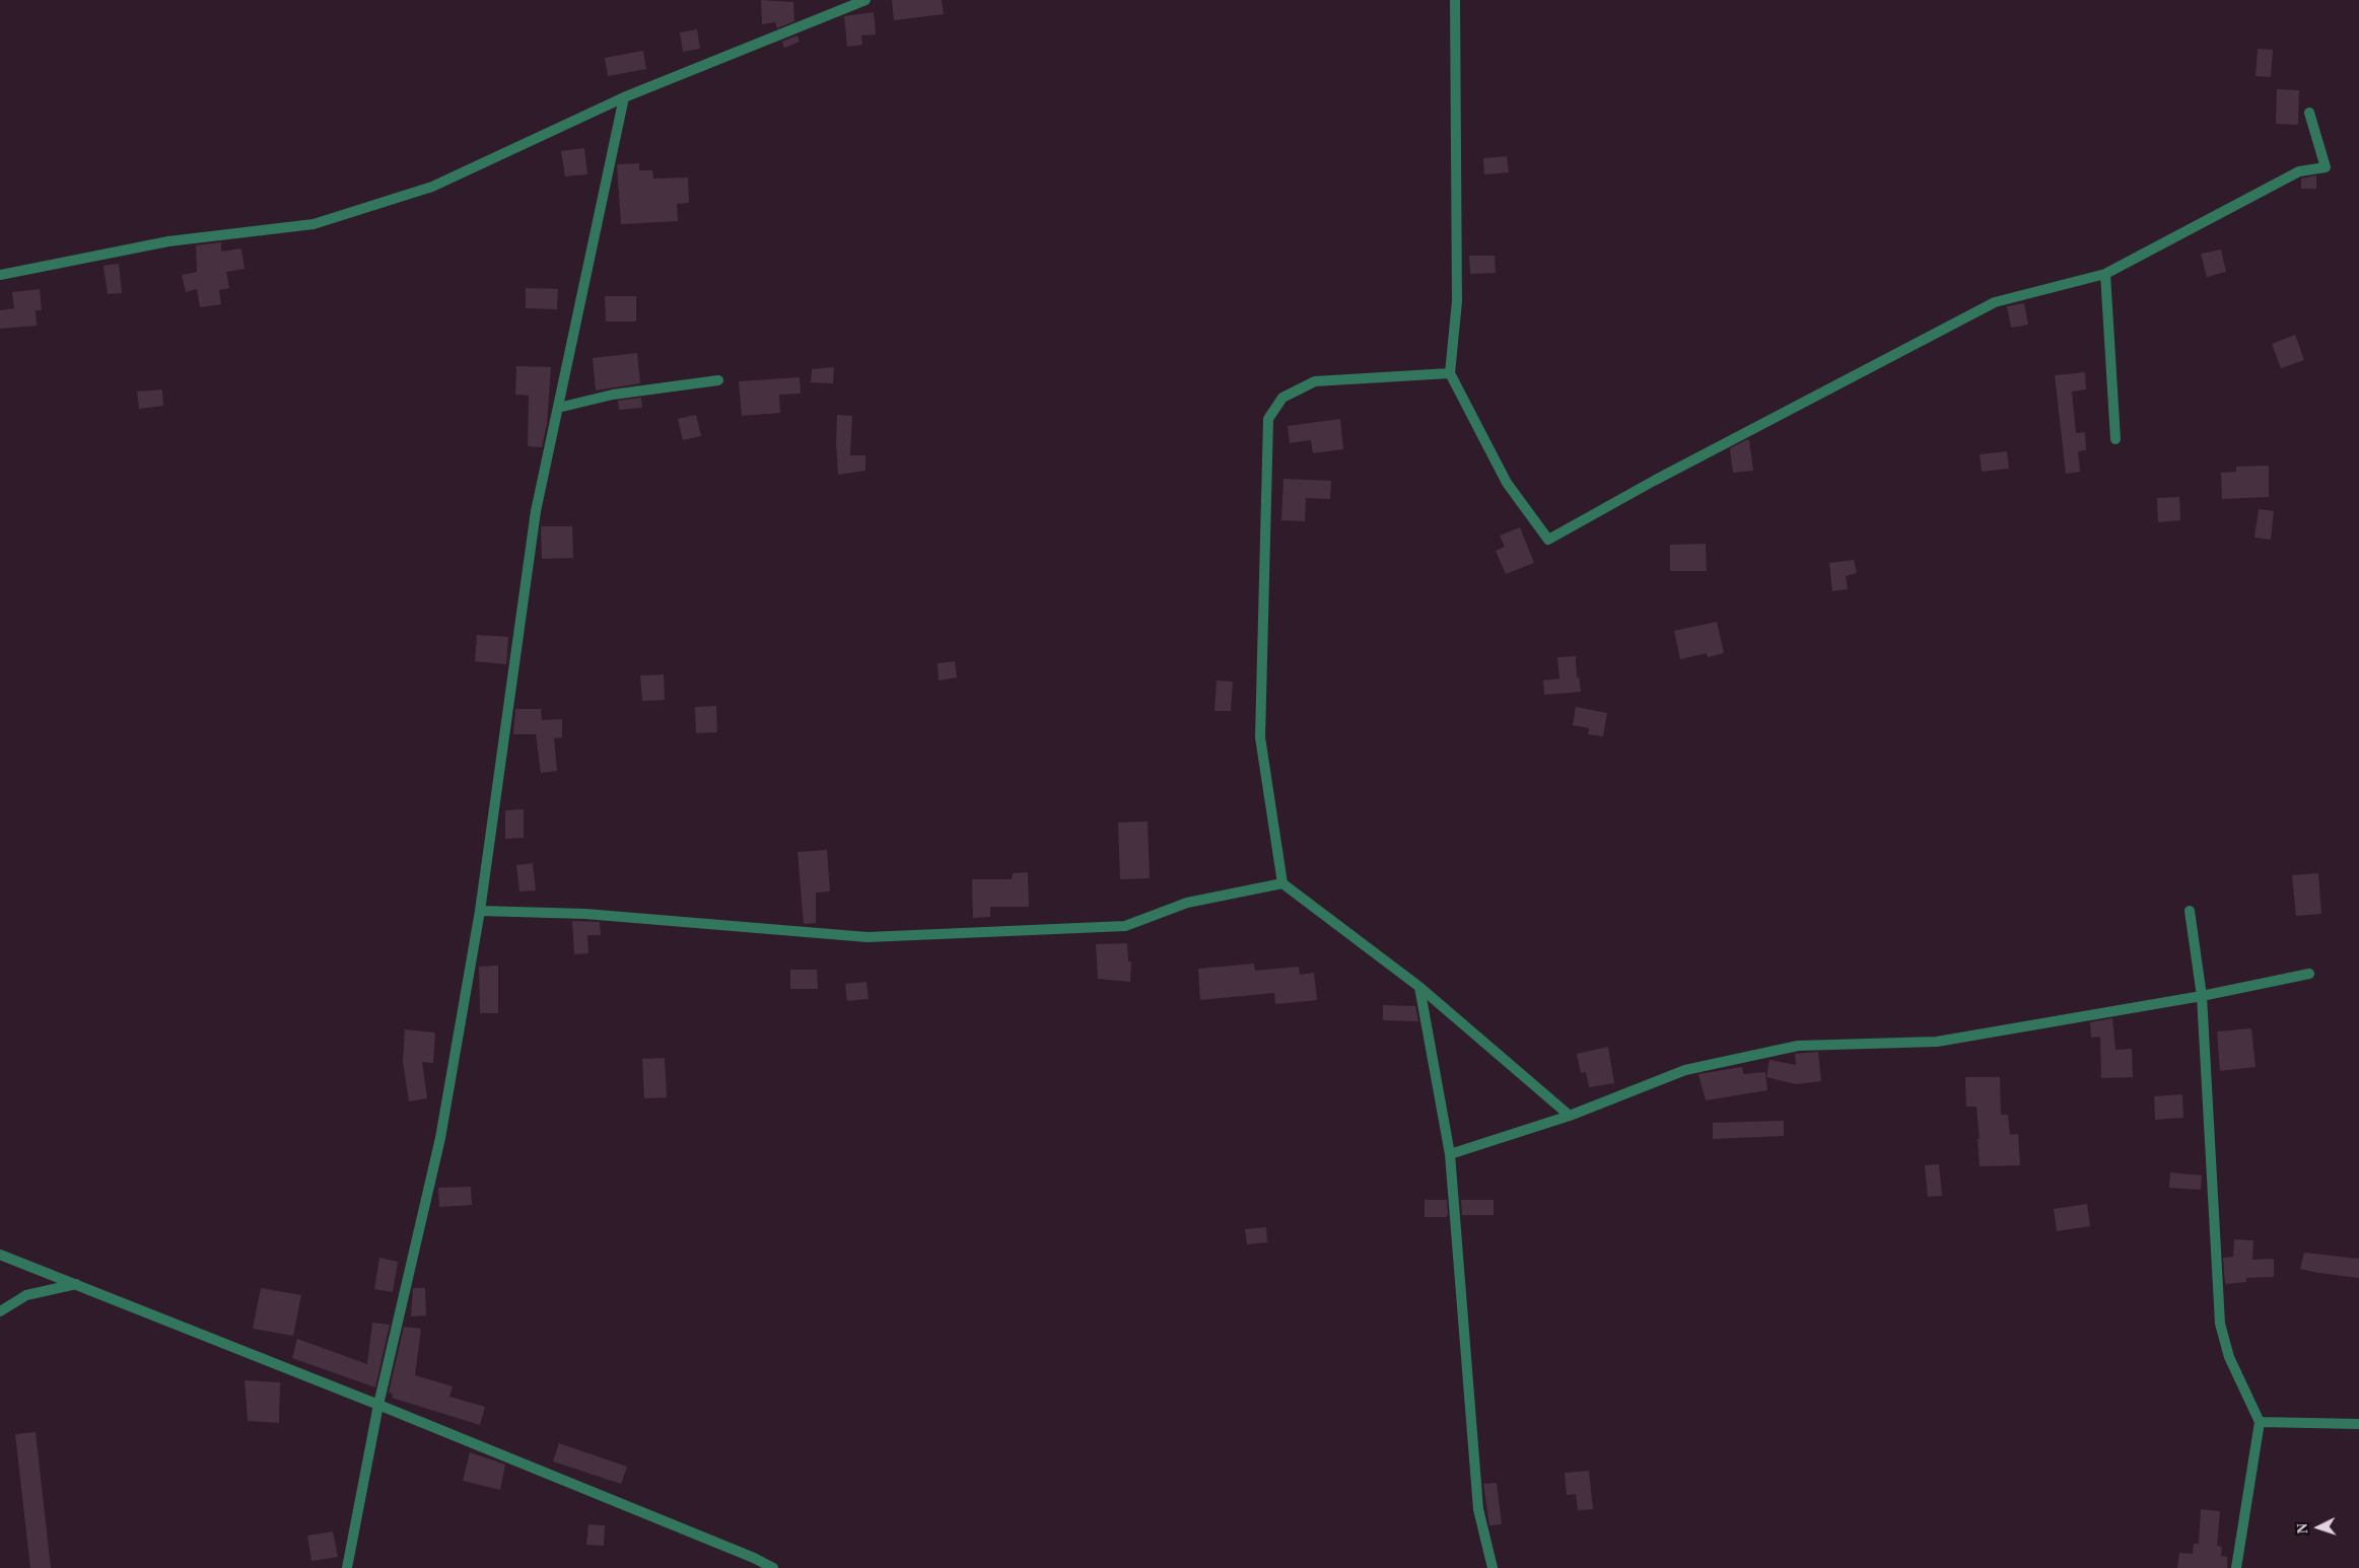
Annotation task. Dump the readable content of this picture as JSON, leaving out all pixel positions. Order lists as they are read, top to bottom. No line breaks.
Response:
{"north":"left"}
